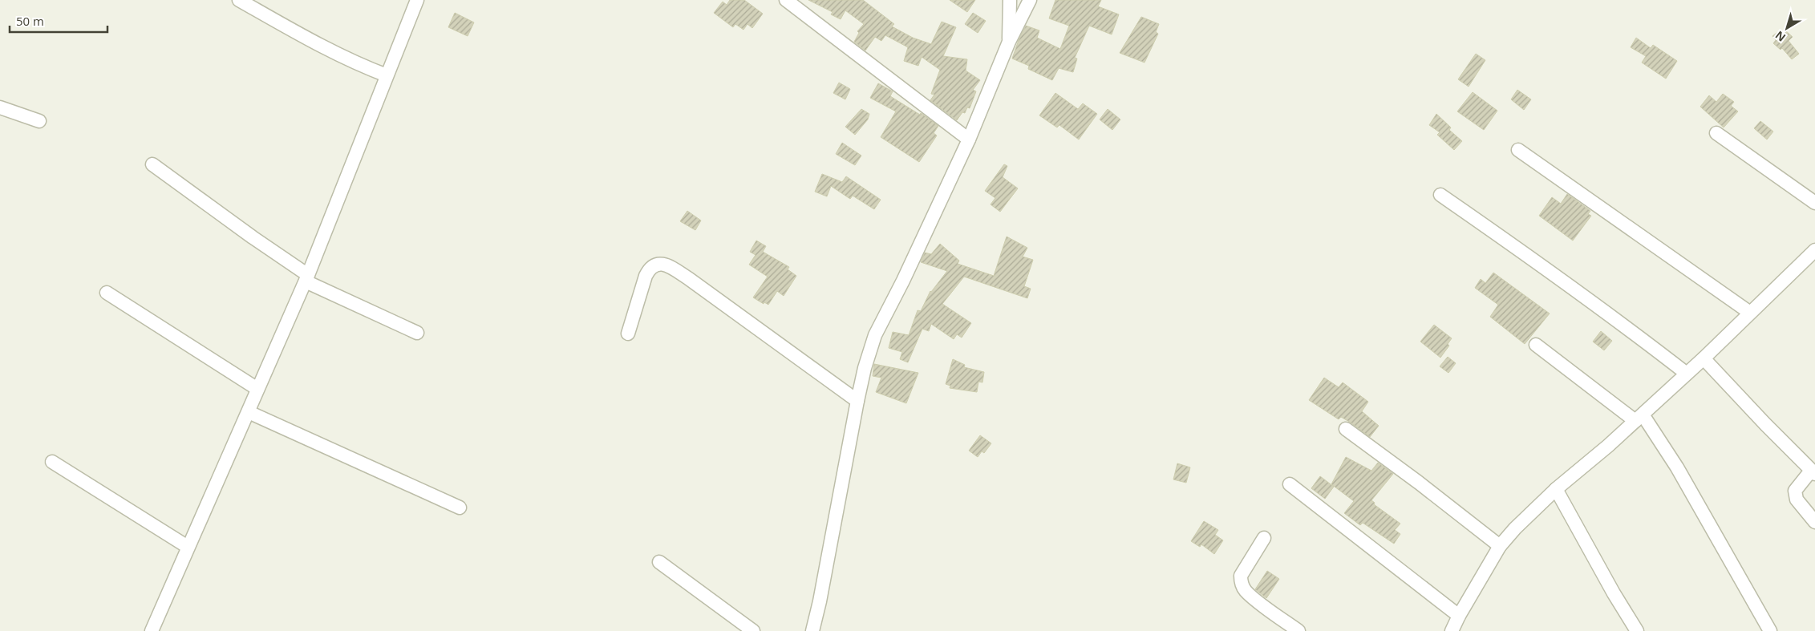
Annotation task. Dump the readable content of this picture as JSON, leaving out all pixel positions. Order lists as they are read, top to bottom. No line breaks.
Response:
{"scale_bar":"50 m","north":"bottom left"}
